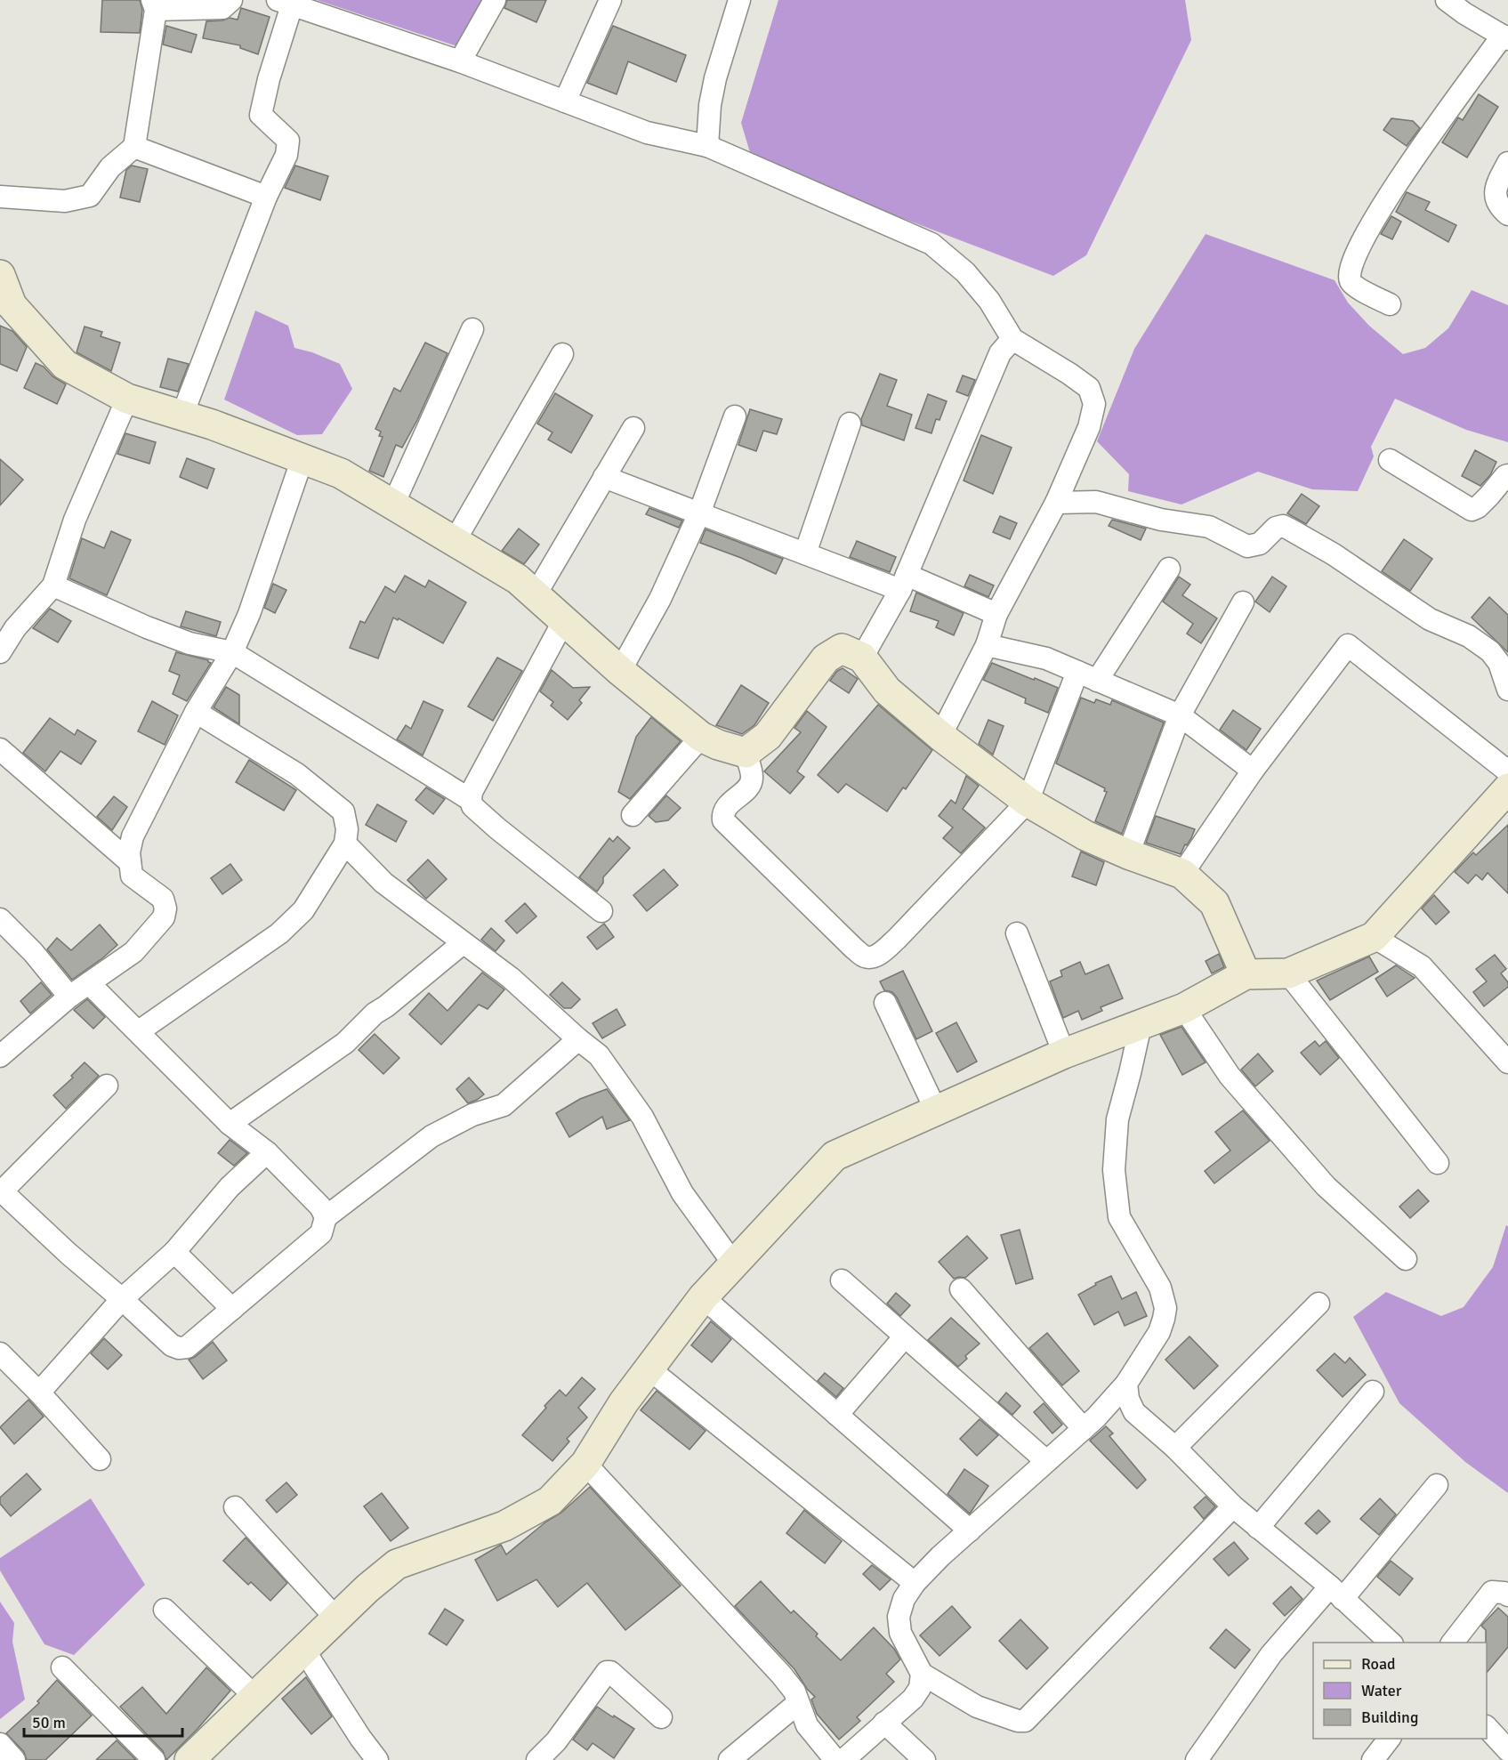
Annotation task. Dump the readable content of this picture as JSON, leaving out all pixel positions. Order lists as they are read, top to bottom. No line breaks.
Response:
{"legend":["Road","Water","Building"],"scale_bar":"50 m"}
